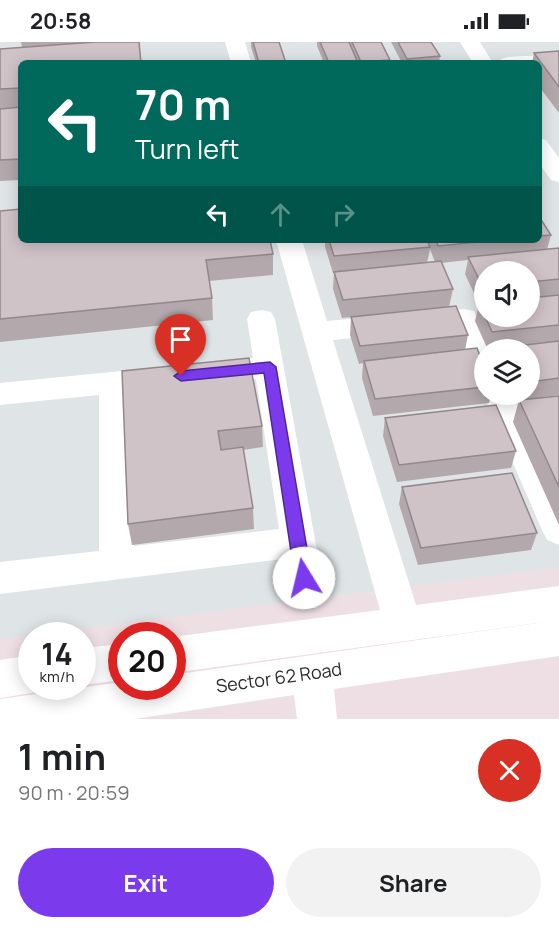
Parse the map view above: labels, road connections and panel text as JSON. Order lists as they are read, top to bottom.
{
  "streets": {
    "street": ["Sector 62 Road"]
  },
  "page": {
    "status": "20:58",
    "turn": ["70 m", "Turn left"],
    "speed": "14 km/h",
    "limit": "20",
    "heading": ["1 min", "90 m · 20:59"],
    "buttons": ["Exit", "Share"]
  }
}
